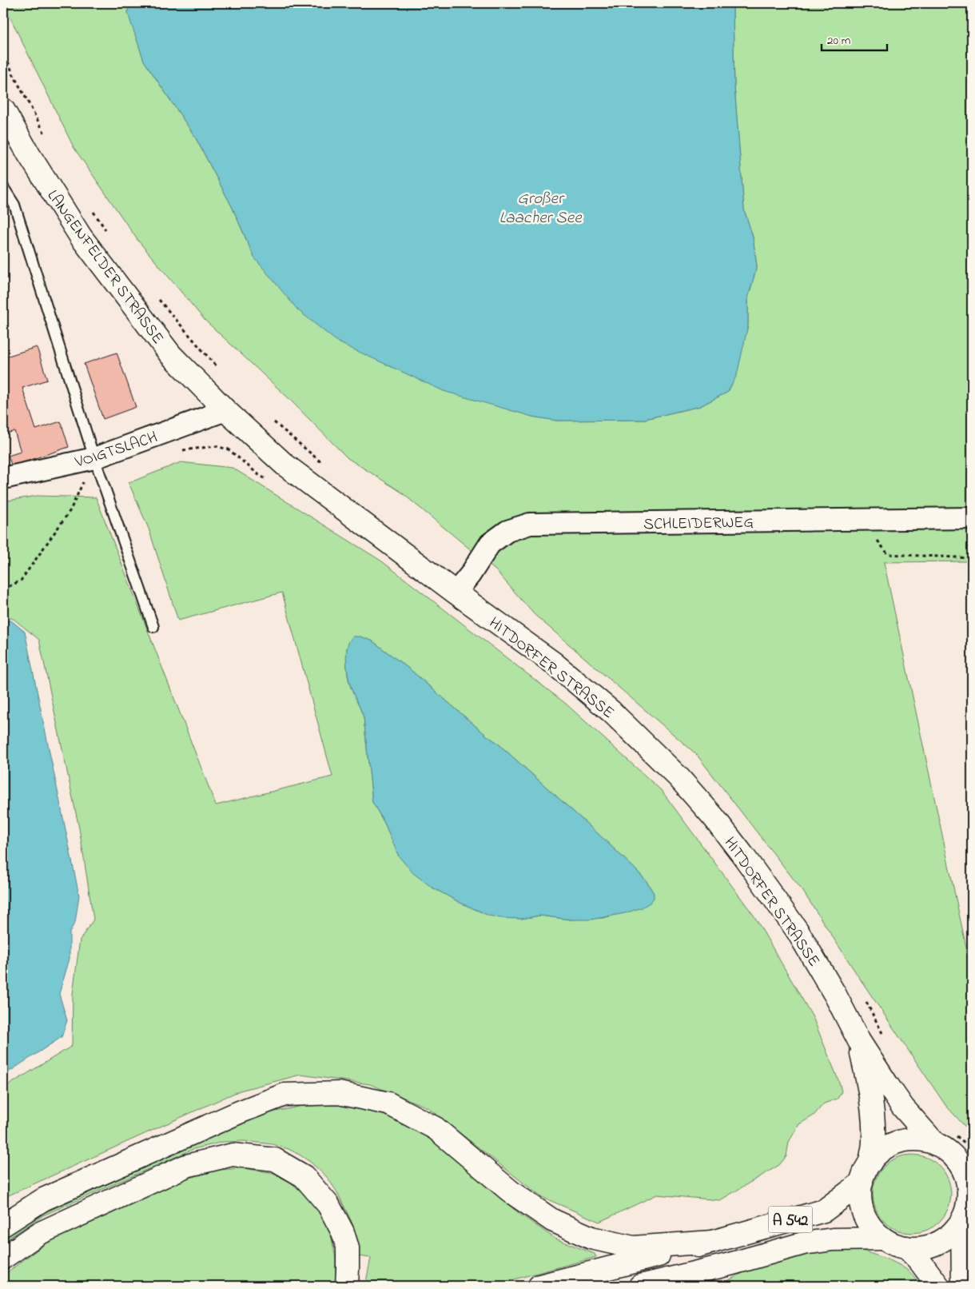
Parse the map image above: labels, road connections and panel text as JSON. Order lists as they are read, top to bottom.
{
  "streets": {
    "main road": ["LANGENFELDER STRASSE", "HITDORFER STRASSE", "A 542"],
    "street": ["VOIGTSLACH", "SCHLEIDERWEG"]
  },
  "crossings": [
    ["LANGENFELDER STRASSE", "VOIGTSLACH"],
    ["LANGENFELDER STRASSE", "HITDORFER STRASSE"],
    ["VOIGTSLACH", "HITDORFER STRASSE"],
    ["SCHLEIDERWEG", "HITDORFER STRASSE"],
    ["HITDORFER STRASSE", "A 542"]
  ],
  "water": ["Großer Laacher See"],
  "scale_bar": "20 m"
}
